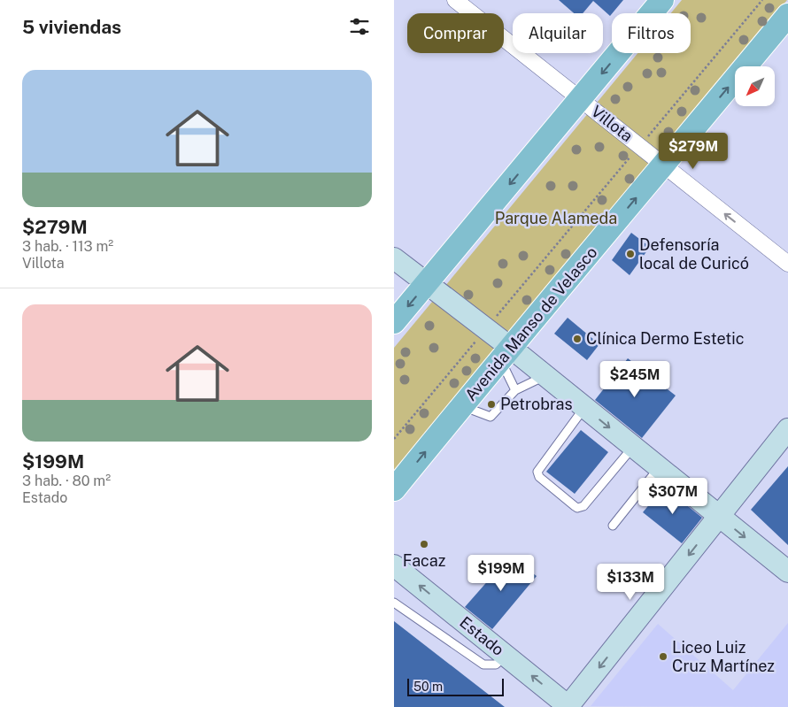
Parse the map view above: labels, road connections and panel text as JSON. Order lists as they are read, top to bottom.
{
  "streets": {
    "main road": ["Avenida Manso de Velasco"],
    "street": ["Villota", "Estado"]
  },
  "crossings": [
    ["Villota", "Avenida Manso de Velasco"]
  ],
  "one_way": ["Villota", "Estado"],
  "parks": ["Parque Alameda"],
  "places": [
    "Defensoría local de Curicó",
    "Clínica Dermo Estetic",
    "Petrobras",
    "Facaz",
    "Liceo Luiz Cruz Martínez"
  ],
  "scale_bar": "50 m",
  "north": "bottom left",
  "page": {
    "heading": "5 viviendas",
    "chip": ["Comprar", "Alquilar", "Filtros"],
    "list": [
      {
        "name": "$279M",
        "note": "3 hab. · 113 m² · Villota"
      },
      {
        "name": "$199M",
        "note": "3 hab. · 80 m² · Estado"
      }
    ],
    "price": [
      "$279M",
      "$245M",
      "$307M",
      "$199M",
      "$133M"
    ],
    "scale": "50 m"
  }
}
